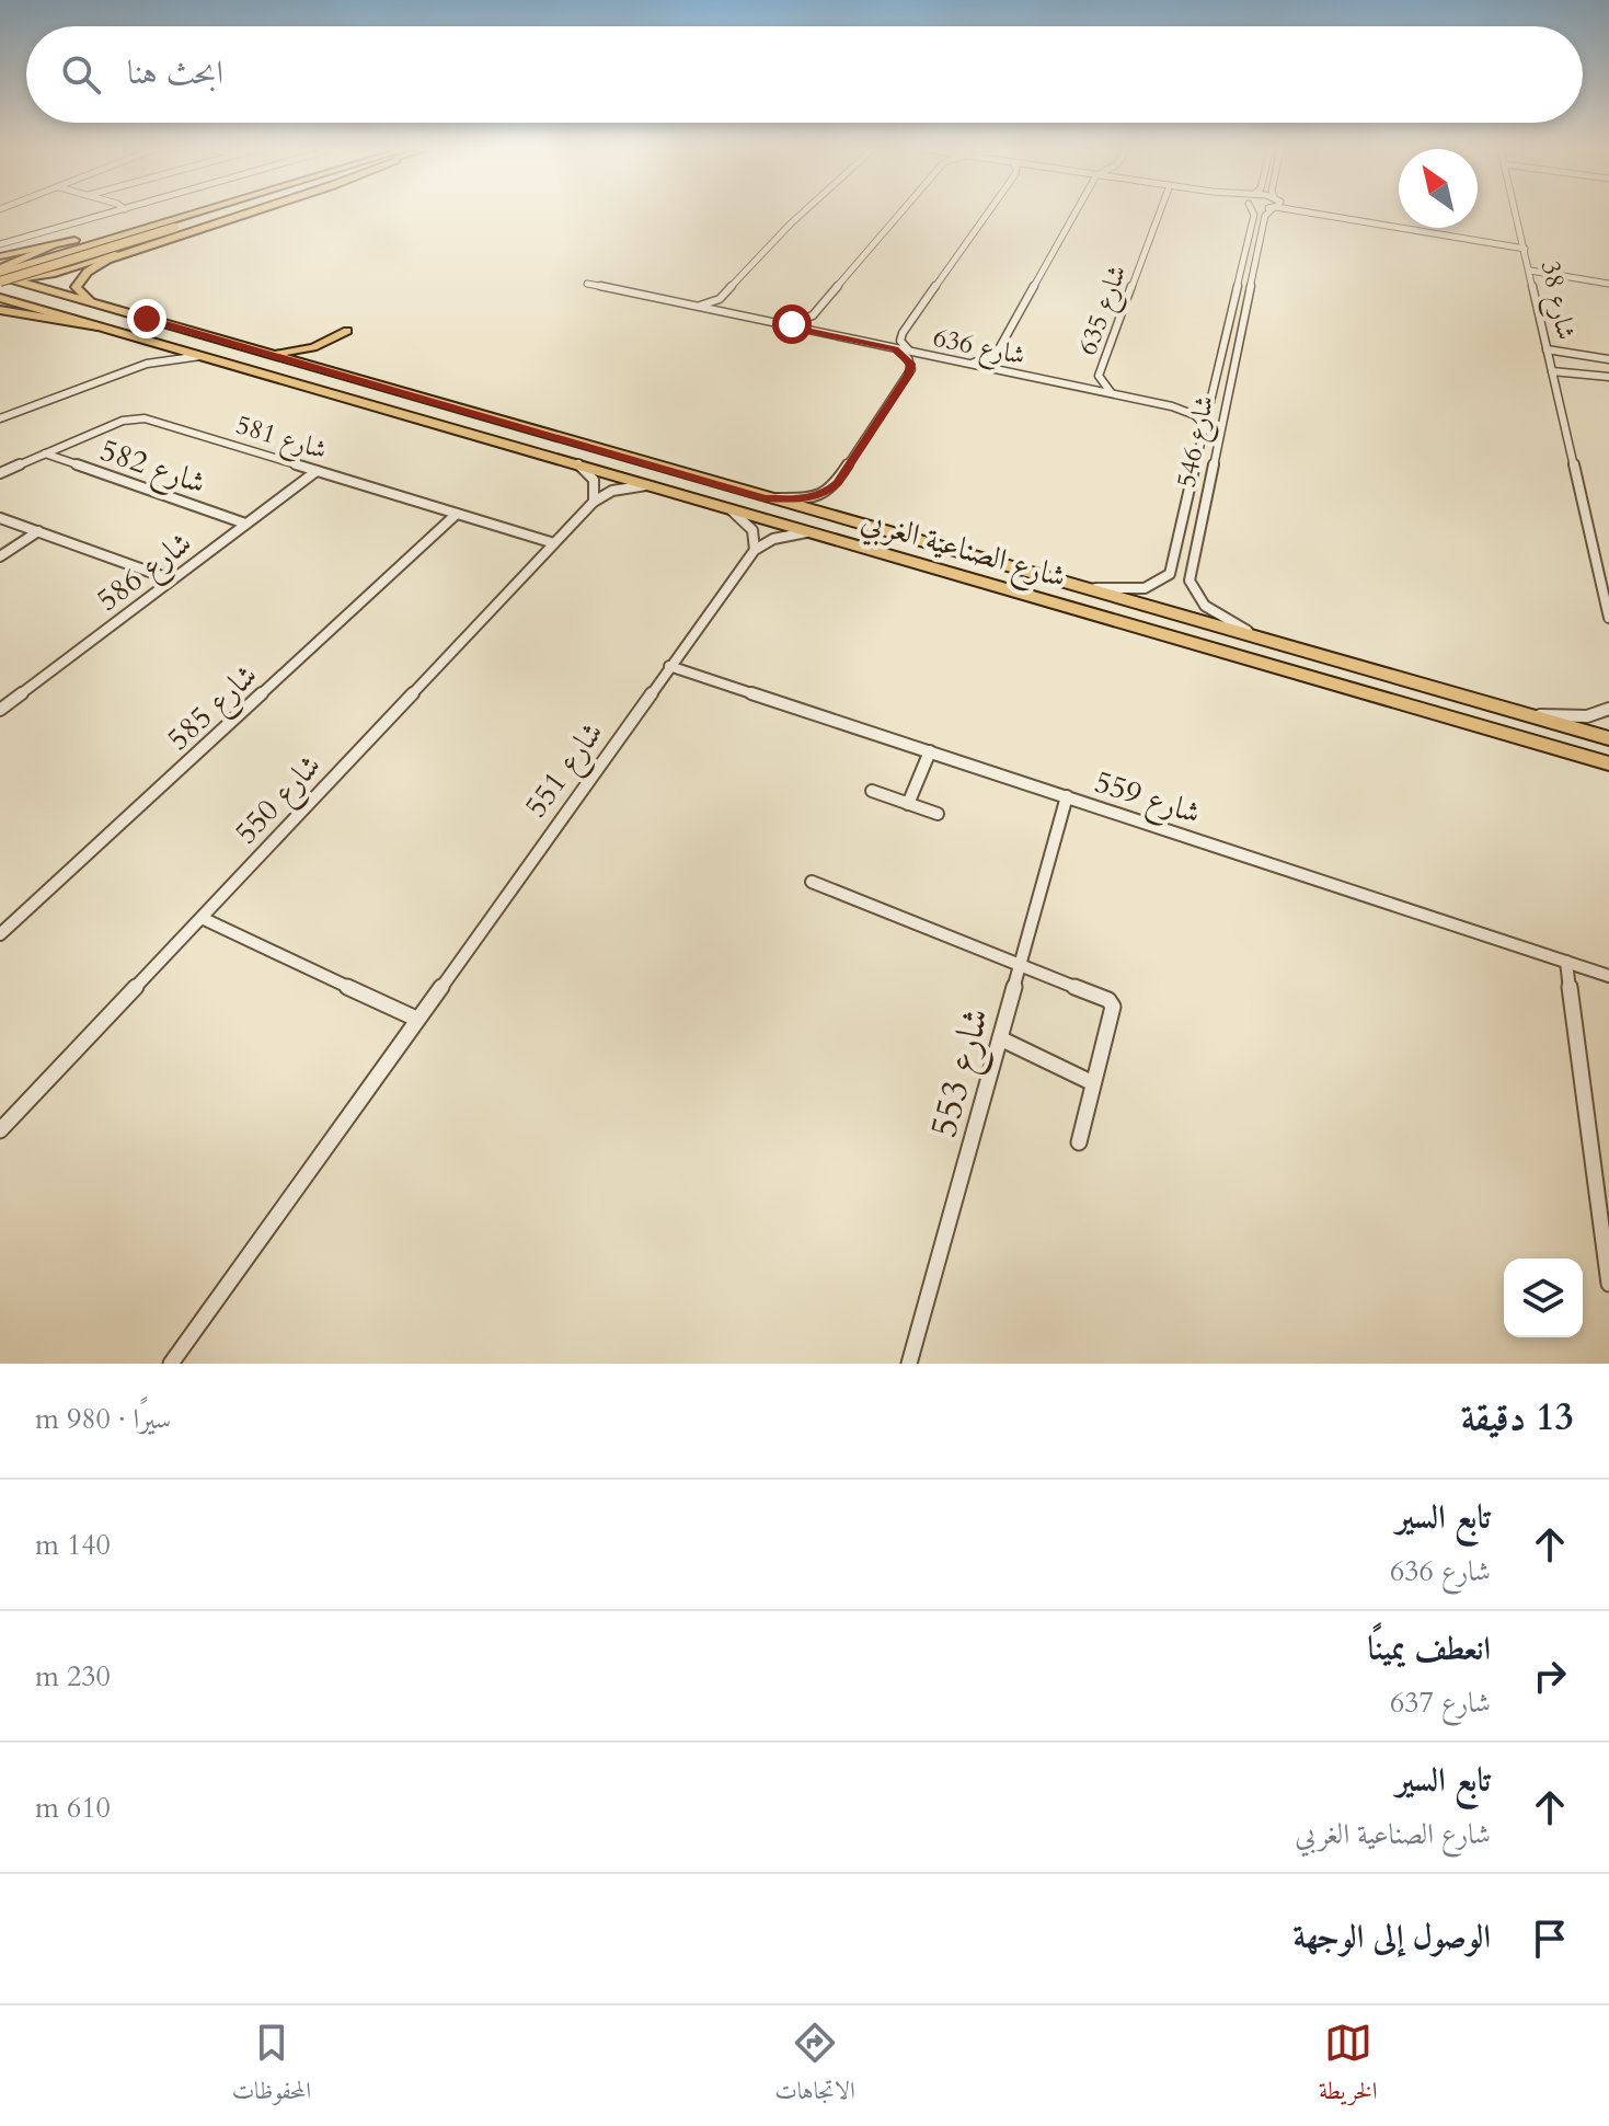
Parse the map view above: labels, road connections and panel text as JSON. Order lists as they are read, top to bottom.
{
  "streets": {
    "main road": ["شارع الصناعية الغربي"],
    "street": [
      "شارع 38",
      "شارع 635",
      "شارع 636",
      "شارع 581",
      "شارع 546",
      "شارع 582",
      "شارع 586",
      "شارع 585",
      "شارع 551",
      "شارع 559",
      "شارع 550",
      "شارع 553"
    ]
  },
  "crossings": [
    ["شارع 635", "شارع 636"],
    ["شارع 636", "شارع 546"],
    ["شارع 581", "شارع 582"],
    ["شارع 581", "شارع 586"],
    ["شارع 581", "شارع 585"],
    ["شارع 581", "شارع 550"],
    ["شارع 546", "شارع الصناعية الغربي"],
    ["شارع 582", "شارع 586"],
    ["شارع الصناعية الغربي", "شارع 550"],
    ["شارع 551", "شارع 559"],
    ["شارع 559", "شارع 553"]
  ],
  "north": "top left",
  "page": {
    "search": "ابحث هنا",
    "heading": ["13 دقيقة", "سيرًا · 980 m"],
    "list": [
      ["تابع السير", "شارع 636", "140 m"],
      ["انعطف يمينًا", "شارع 637", "230 m"],
      ["تابع السير", "شارع الصناعية الغربي", "610 m"],
      "الوصول إلى الوجهة"
    ],
    "nav": ["الخريطة", "الاتجاهات", "المحفوظات"]
  }
}
